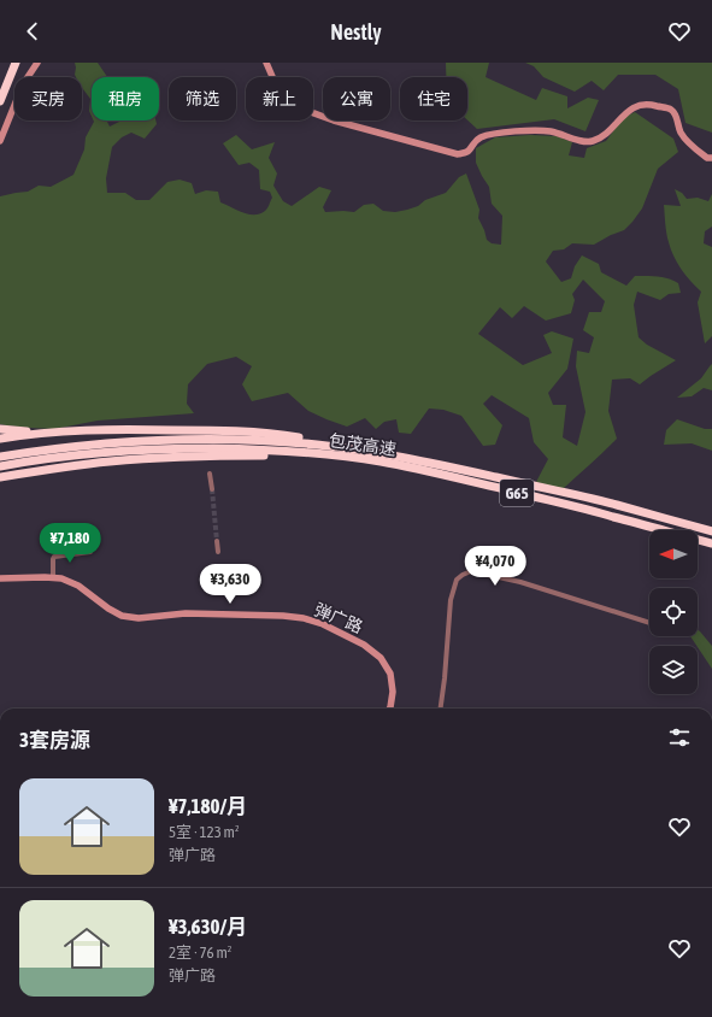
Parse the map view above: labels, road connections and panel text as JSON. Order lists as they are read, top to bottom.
{
  "streets": {
    "highway": ["包茂高速", "G65"],
    "street": ["弹广路"]
  },
  "north": "left",
  "page": {
    "header": "Nestly",
    "chip": [
      "买房",
      "租房",
      "筛选",
      "新上",
      "公寓",
      "住宅"
    ],
    "price": ["¥7,180", "¥4,070", "¥3,630"],
    "heading": "3套房源",
    "list": [
      {
        "name": "¥7,180/月",
        "note": "5室 · 123 m² · 弹广路"
      },
      {
        "name": "¥3,630/月",
        "note": "2室 · 76 m² · 弹广路"
      }
    ]
  }
}
